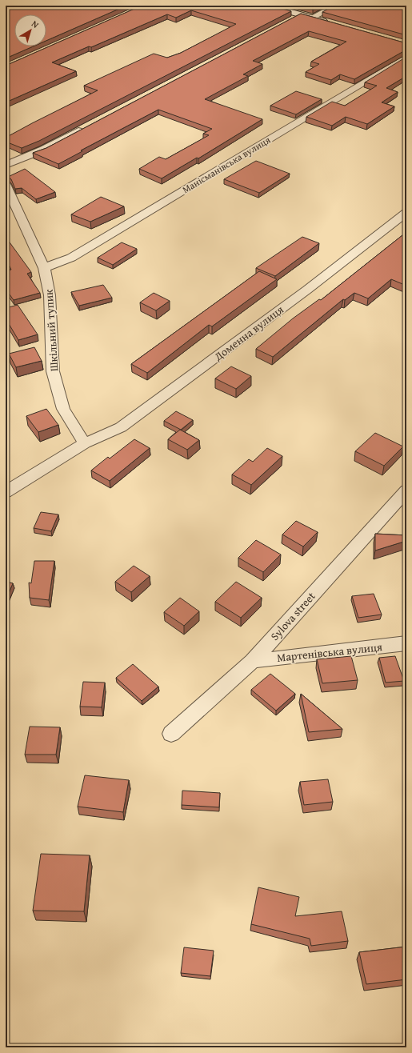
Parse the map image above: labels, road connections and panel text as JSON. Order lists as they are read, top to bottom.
{
  "streets": {
    "street": [
      "Манісманівська вулиця",
      "Шкільний тупик",
      "Доменна вулиця",
      "Sylova street",
      "Мартенівська вулиця"
    ]
  },
  "crossings": [
    ["Манісманівська вулиця", "Шкільний тупик"],
    ["Шкільний тупик", "Доменна вулиця"],
    ["Sylova street", "Мартенівська вулиця"]
  ],
  "north": "top right"
}
